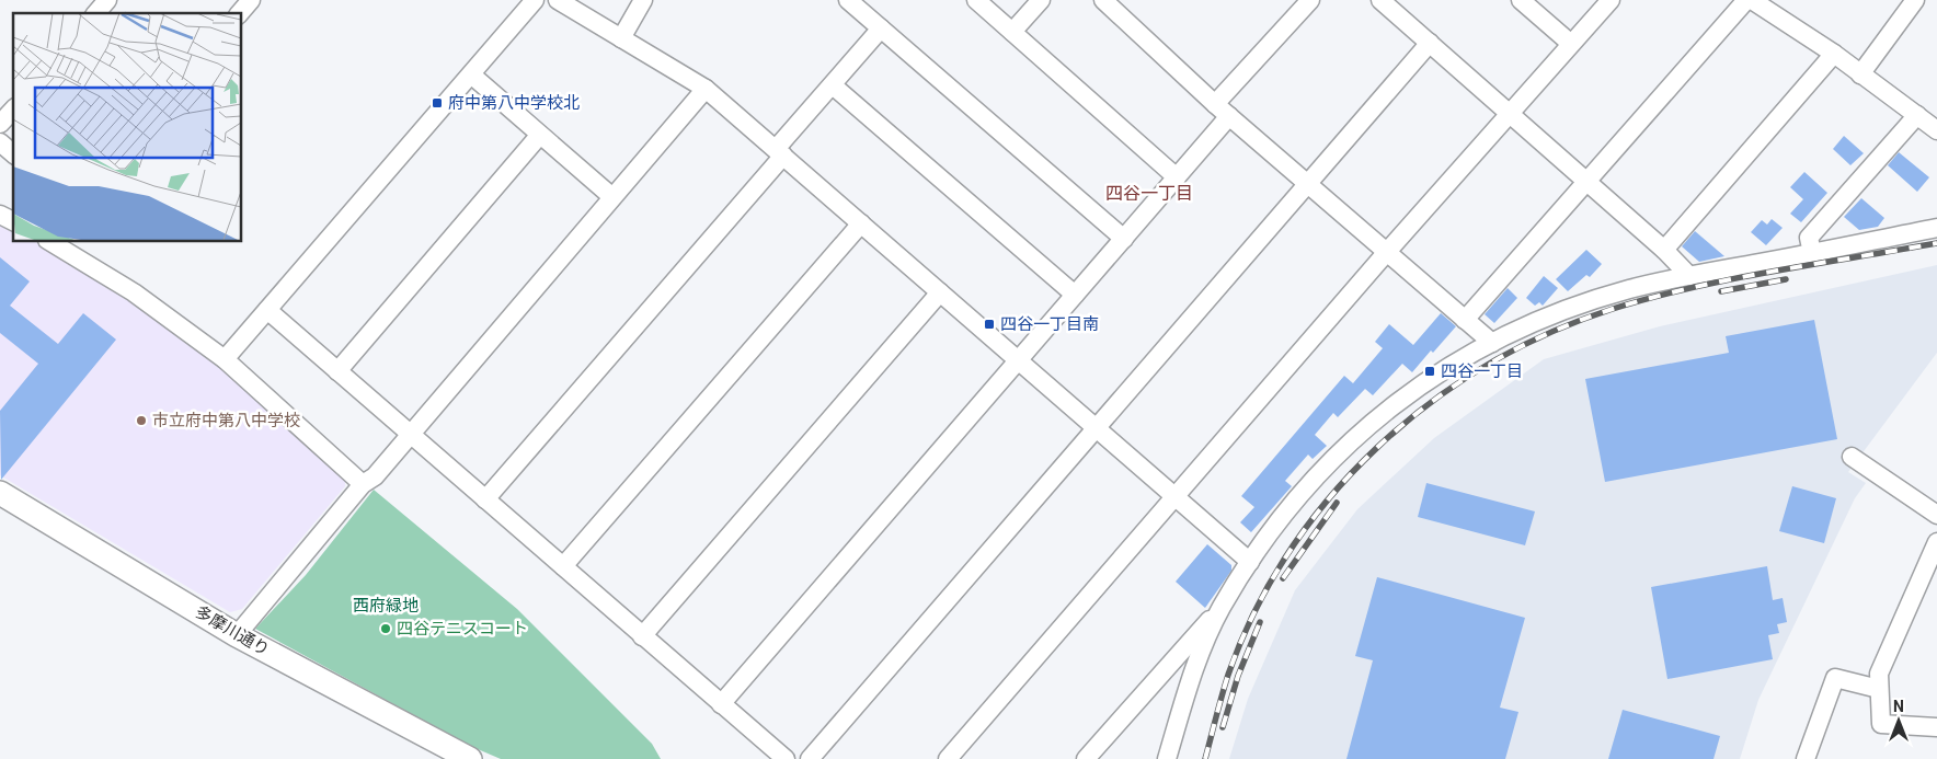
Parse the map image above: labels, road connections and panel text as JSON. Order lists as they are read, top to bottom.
{
  "streets": {
    "street": ["多摩川通り"]
  },
  "districts": ["四谷一丁目"],
  "parks": ["西府緑地"],
  "places": {
    "transit": ["府中第八中学校北", "四谷一丁目南", "四谷一丁目"],
    "other": ["市立府中第八中学校", "四谷テニスコート"]
  },
  "north": "top"
}
